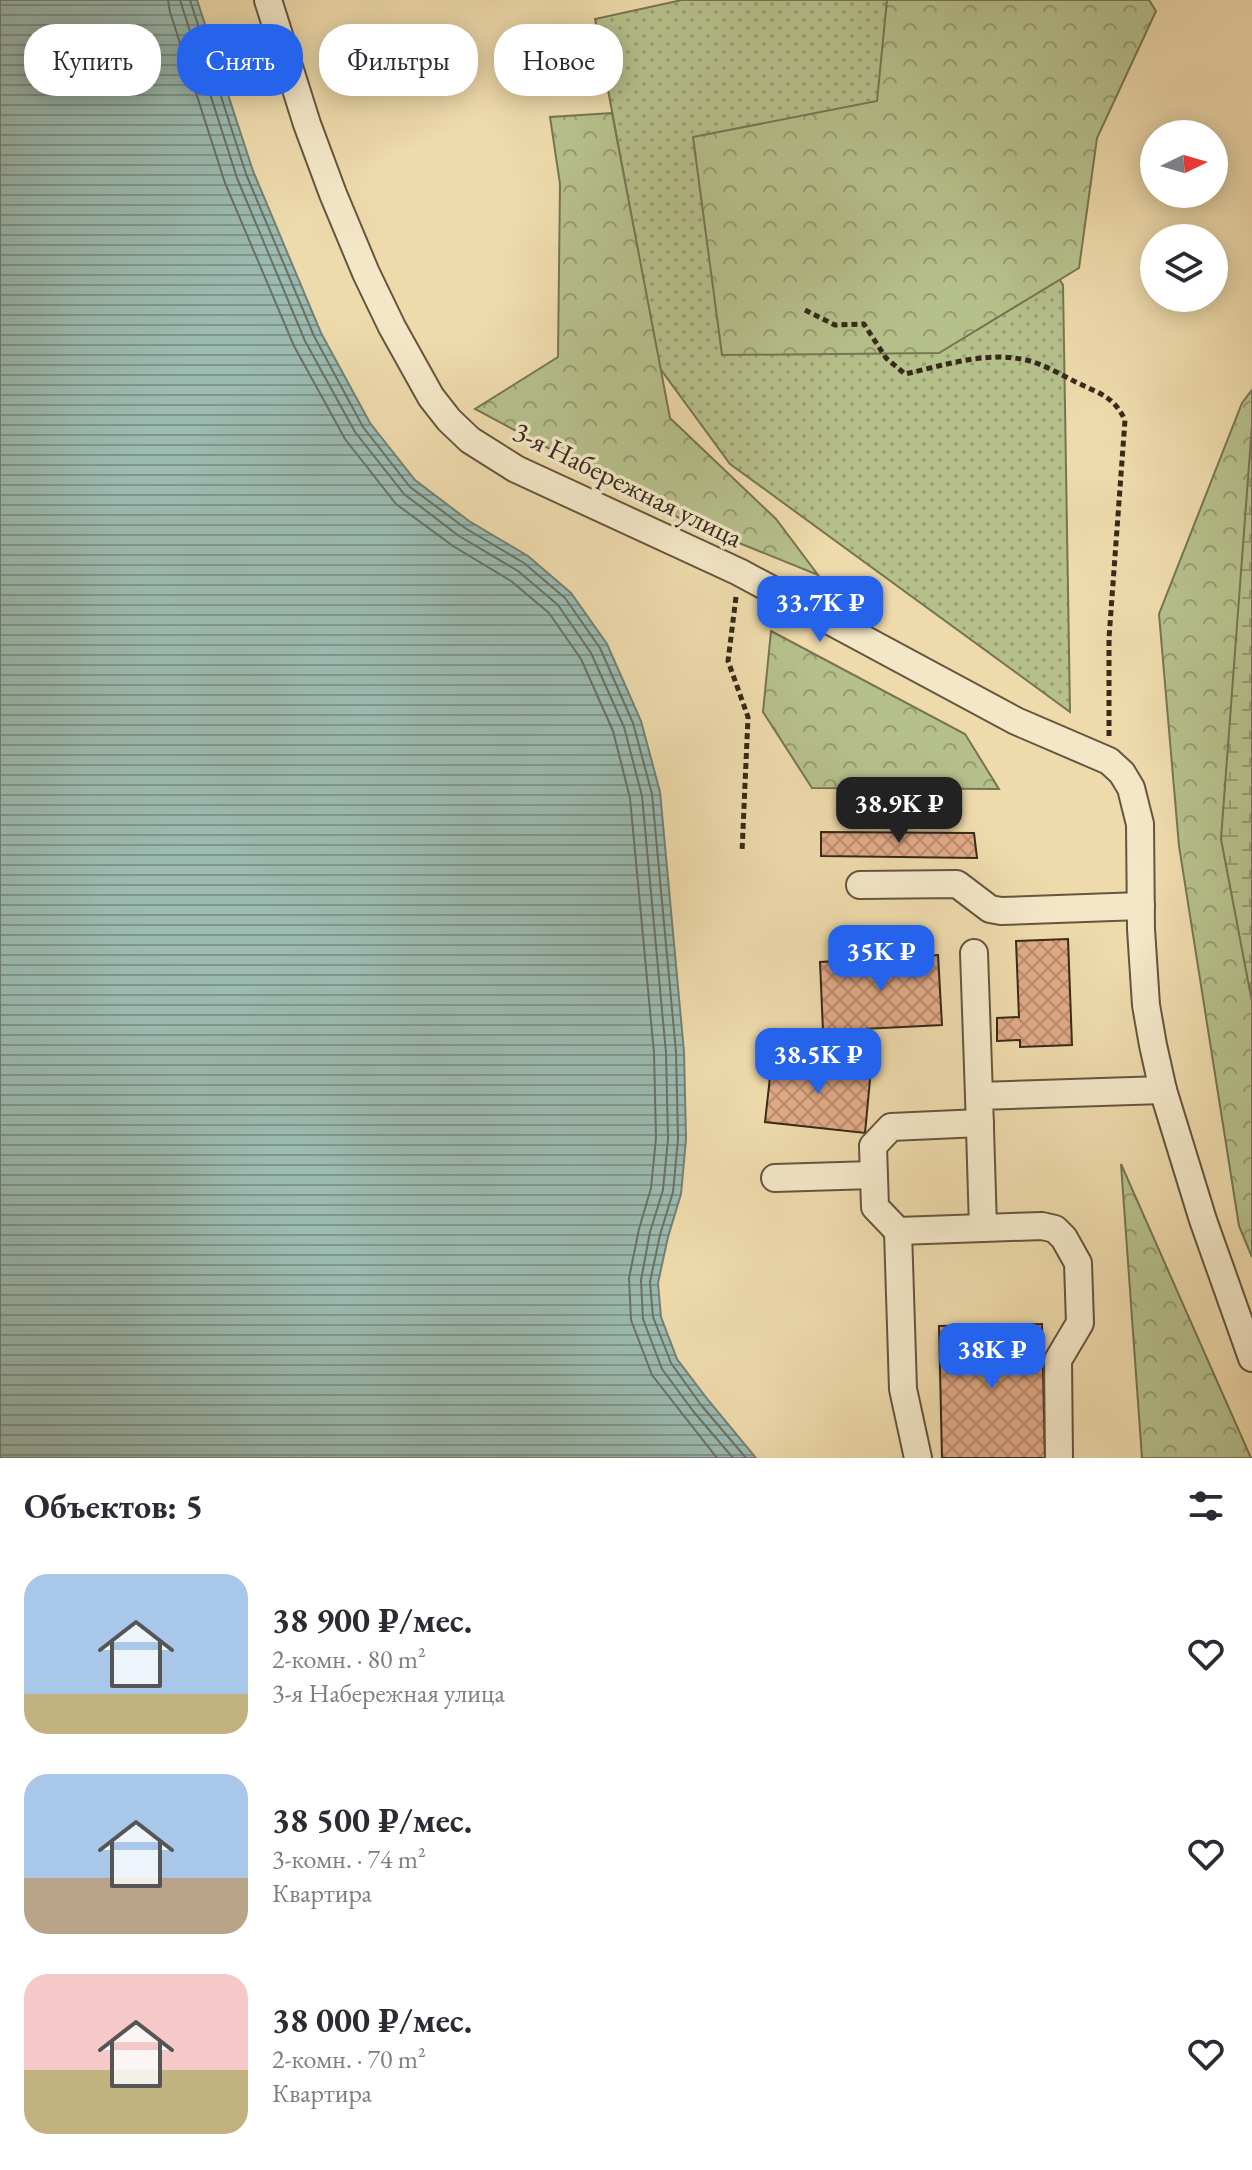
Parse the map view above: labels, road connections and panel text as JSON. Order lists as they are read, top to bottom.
{
  "streets": {
    "street": ["3-я Набережная улица"]
  },
  "north": "right",
  "page": {
    "chip": [
      "Купить",
      "Снять",
      "Фильтры",
      "Новое"
    ],
    "price": [
      "33.7K ₽",
      "38.9K ₽",
      "35K ₽",
      "38.5K ₽",
      "38K ₽"
    ],
    "heading": "Объектов: 5",
    "list": [
      {
        "name": "38 900 ₽/мес.",
        "note": "2-комн. · 80 m² · 3-я Набережная улица"
      },
      {
        "name": "38 500 ₽/мес.",
        "note": "3-комн. · 74 m² · Квартира"
      },
      {
        "name": "38 000 ₽/мес.",
        "note": "2-комн. · 70 m² · Квартира"
      }
    ]
  }
}
